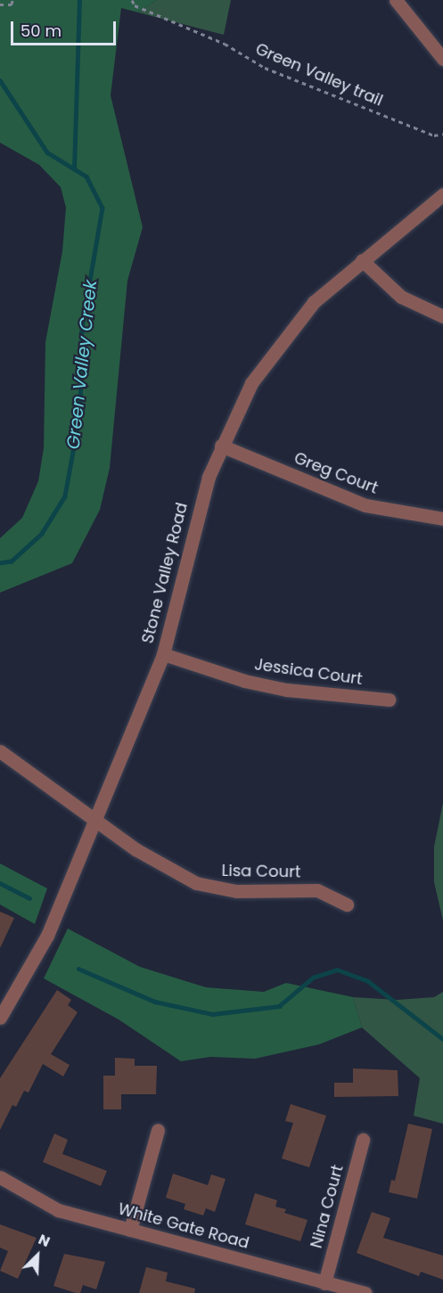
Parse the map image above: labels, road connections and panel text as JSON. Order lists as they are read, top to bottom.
{
  "streets": {
    "street": [
      "Greg Court",
      "Stone Valley Road",
      "Jessica Court",
      "Lisa Court",
      "Nina Court",
      "White Gate Road"
    ],
    "path": ["Green Valley trail"]
  },
  "crossings": [
    ["Greg Court", "Stone Valley Road"],
    ["Stone Valley Road", "Jessica Court"],
    ["Stone Valley Road", "Lisa Court"],
    ["Nina Court", "White Gate Road"]
  ],
  "water": ["Green Valley Creek"],
  "scale_bar": "50 m",
  "north": "top right"
}
